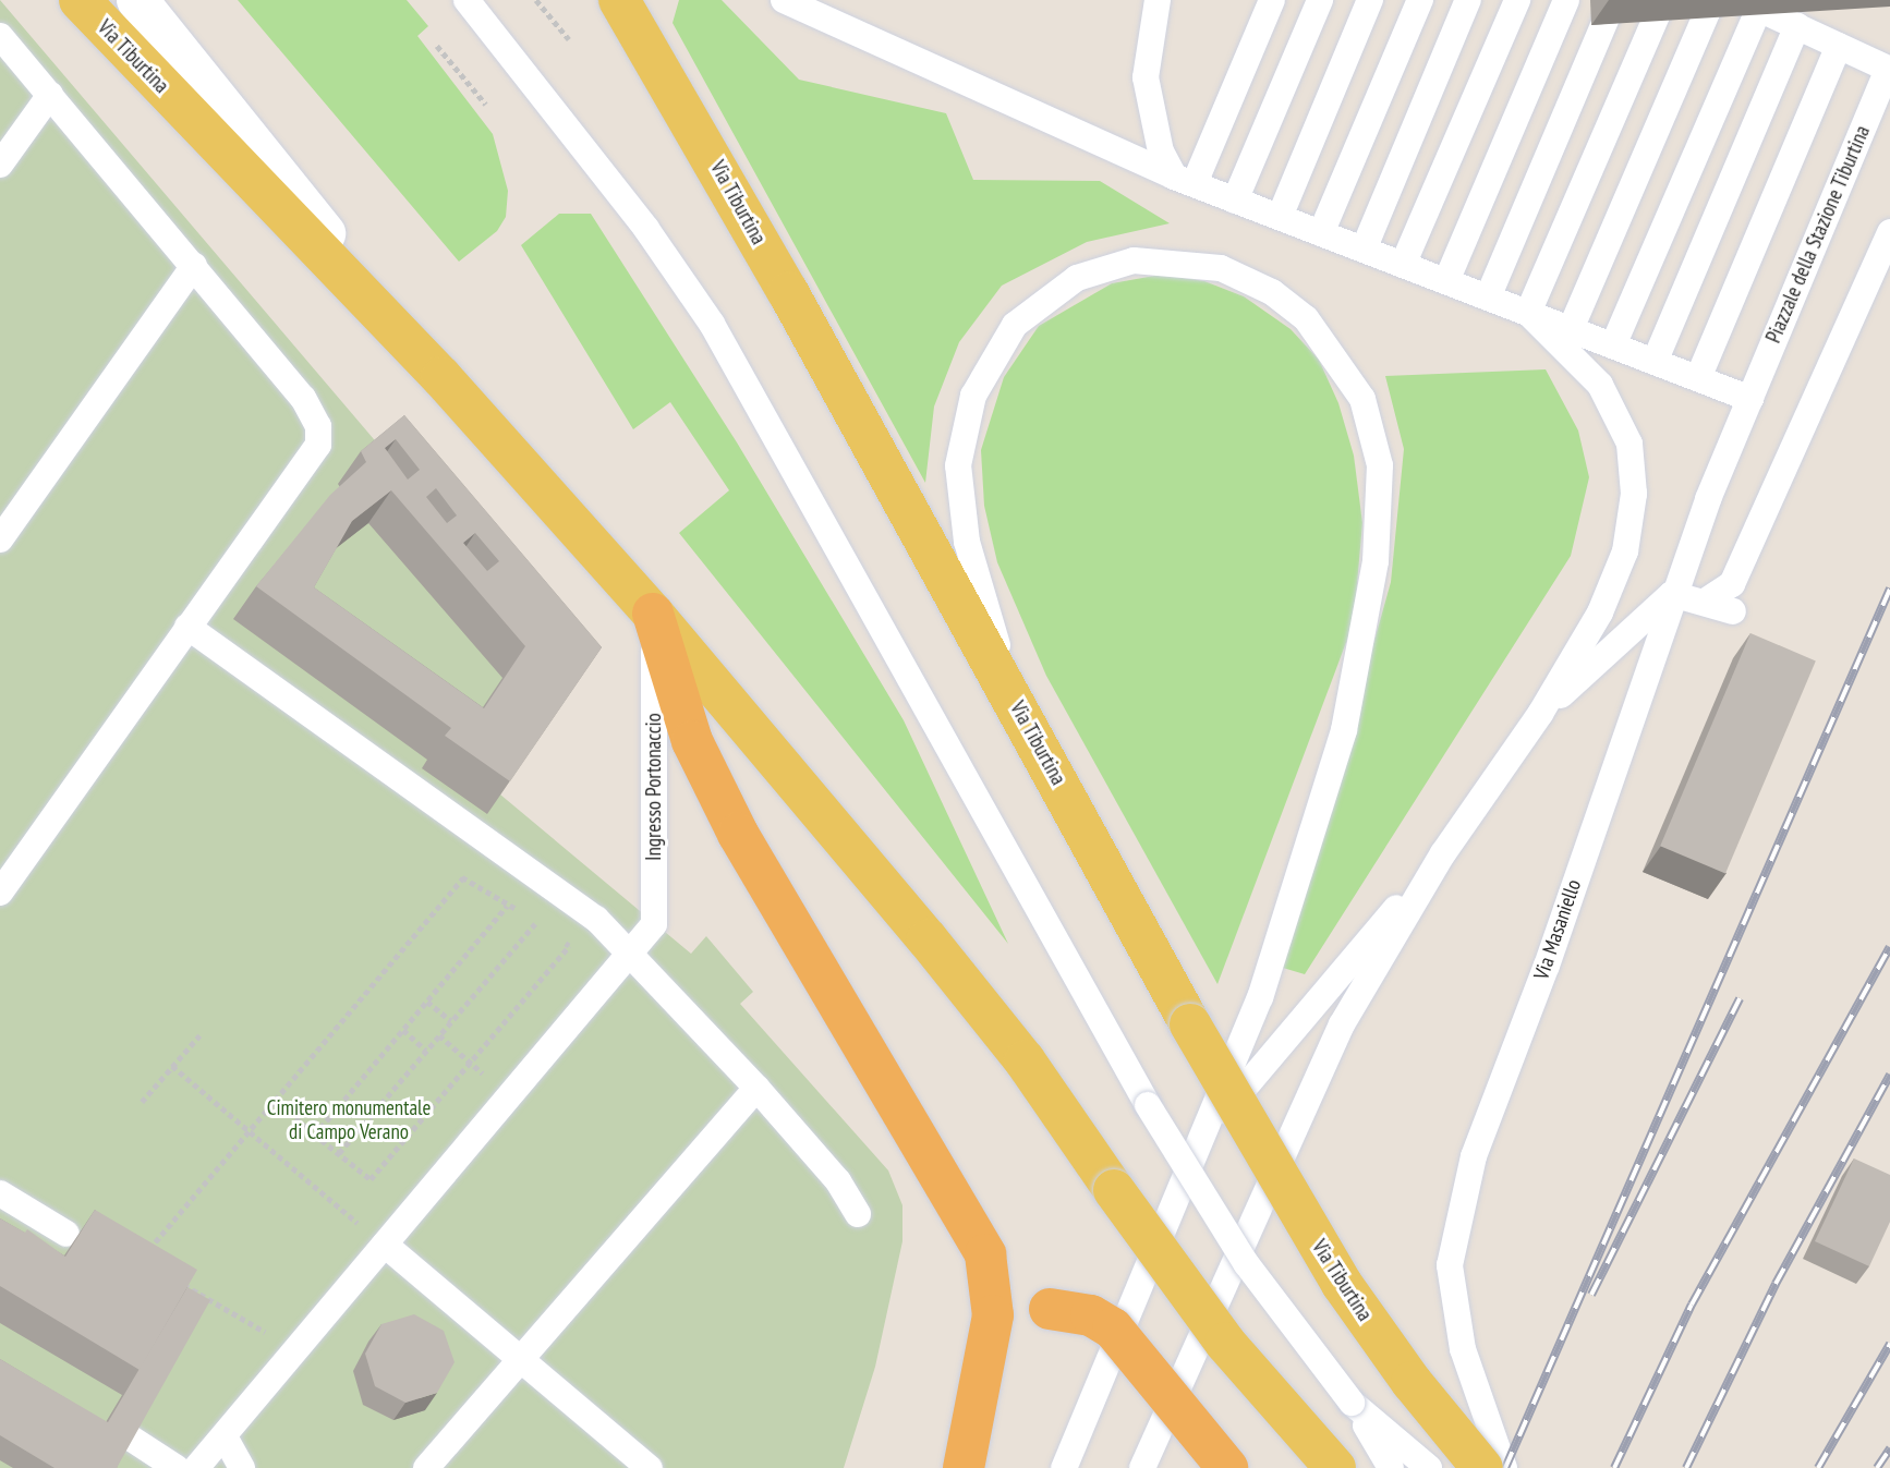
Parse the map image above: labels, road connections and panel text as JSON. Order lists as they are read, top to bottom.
{
  "streets": {
    "main road": ["Via Tiburtina"],
    "lane": ["Piazzale della Stazione Tiburtina", "Ingresso Portonaccio", "Via Masaniello"]
  },
  "crossings": [
    ["Via Tiburtina", "Ingresso Portonaccio"],
    ["Piazzale della Stazione Tiburtina", "Via Masaniello"]
  ],
  "parks": ["Cimitero monumentale di Campo Verano"]
}
